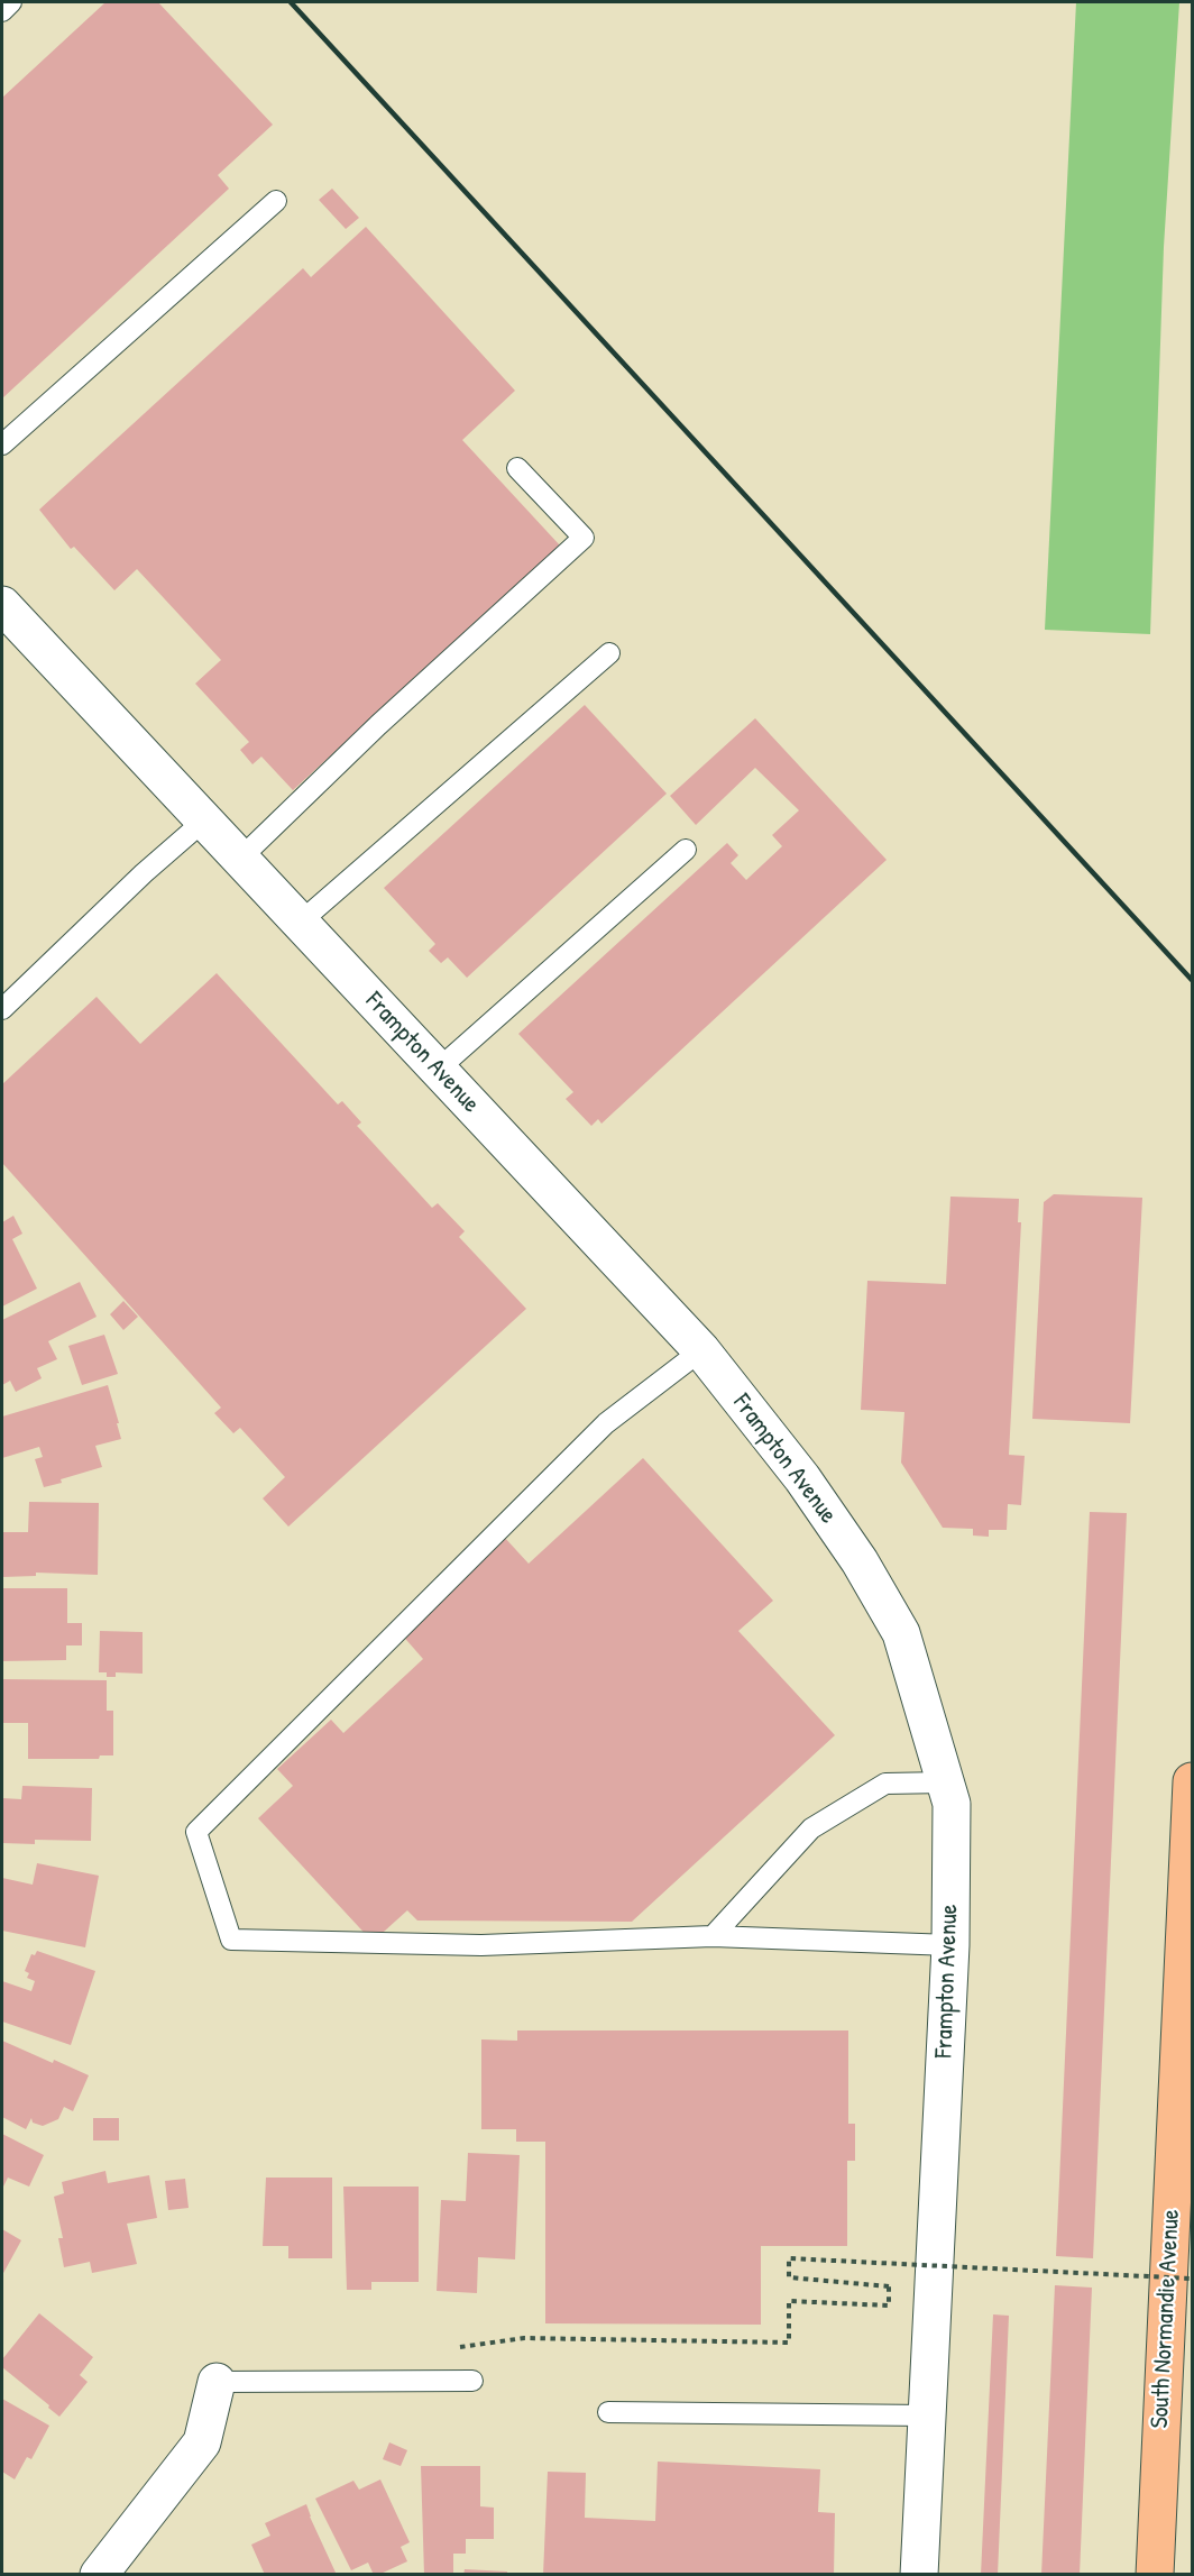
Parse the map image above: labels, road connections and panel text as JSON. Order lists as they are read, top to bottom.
{
  "streets": {
    "main road": ["South Normandie Avenue"],
    "street": ["Frampton Avenue"]
  }
}
